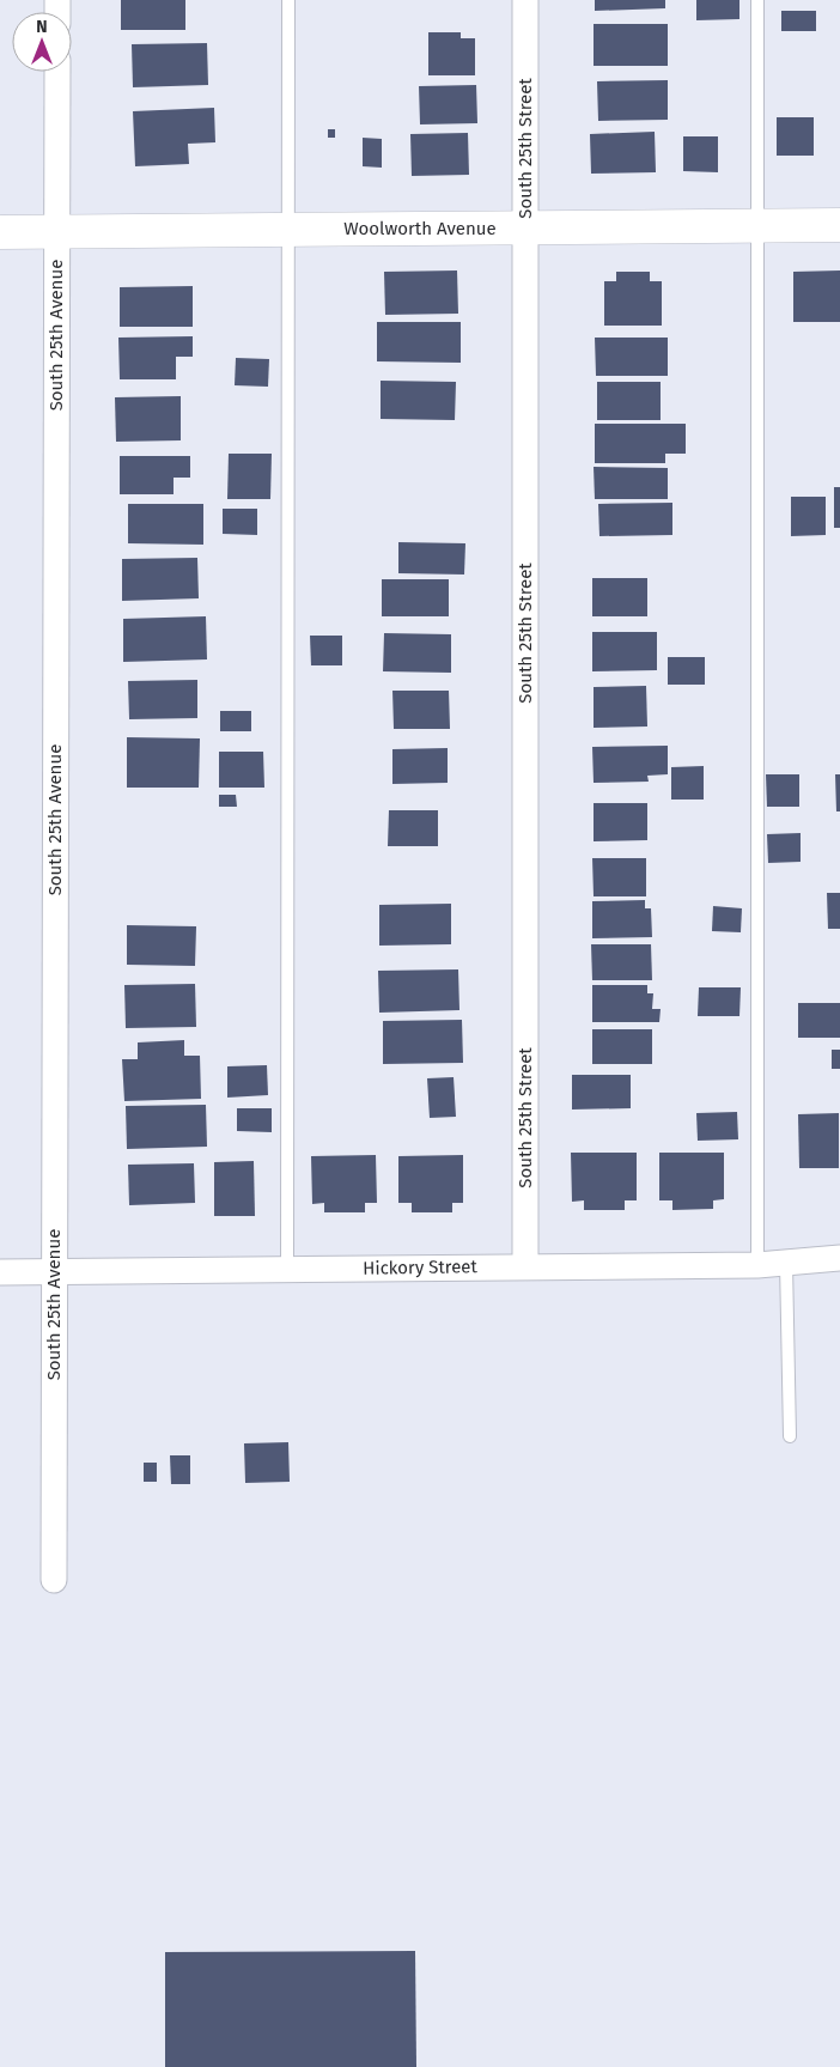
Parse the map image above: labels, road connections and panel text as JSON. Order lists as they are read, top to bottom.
{
  "streets": {
    "street": [
      "South 25th Street",
      "Woolworth Avenue",
      "South 25th Avenue",
      "Hickory Street"
    ]
  },
  "crossings": [
    ["South 25th Street", "Woolworth Avenue"],
    ["South 25th Street", "Hickory Street"],
    ["Woolworth Avenue", "South 25th Avenue"],
    ["South 25th Avenue", "Hickory Street"]
  ],
  "north": "top"
}
